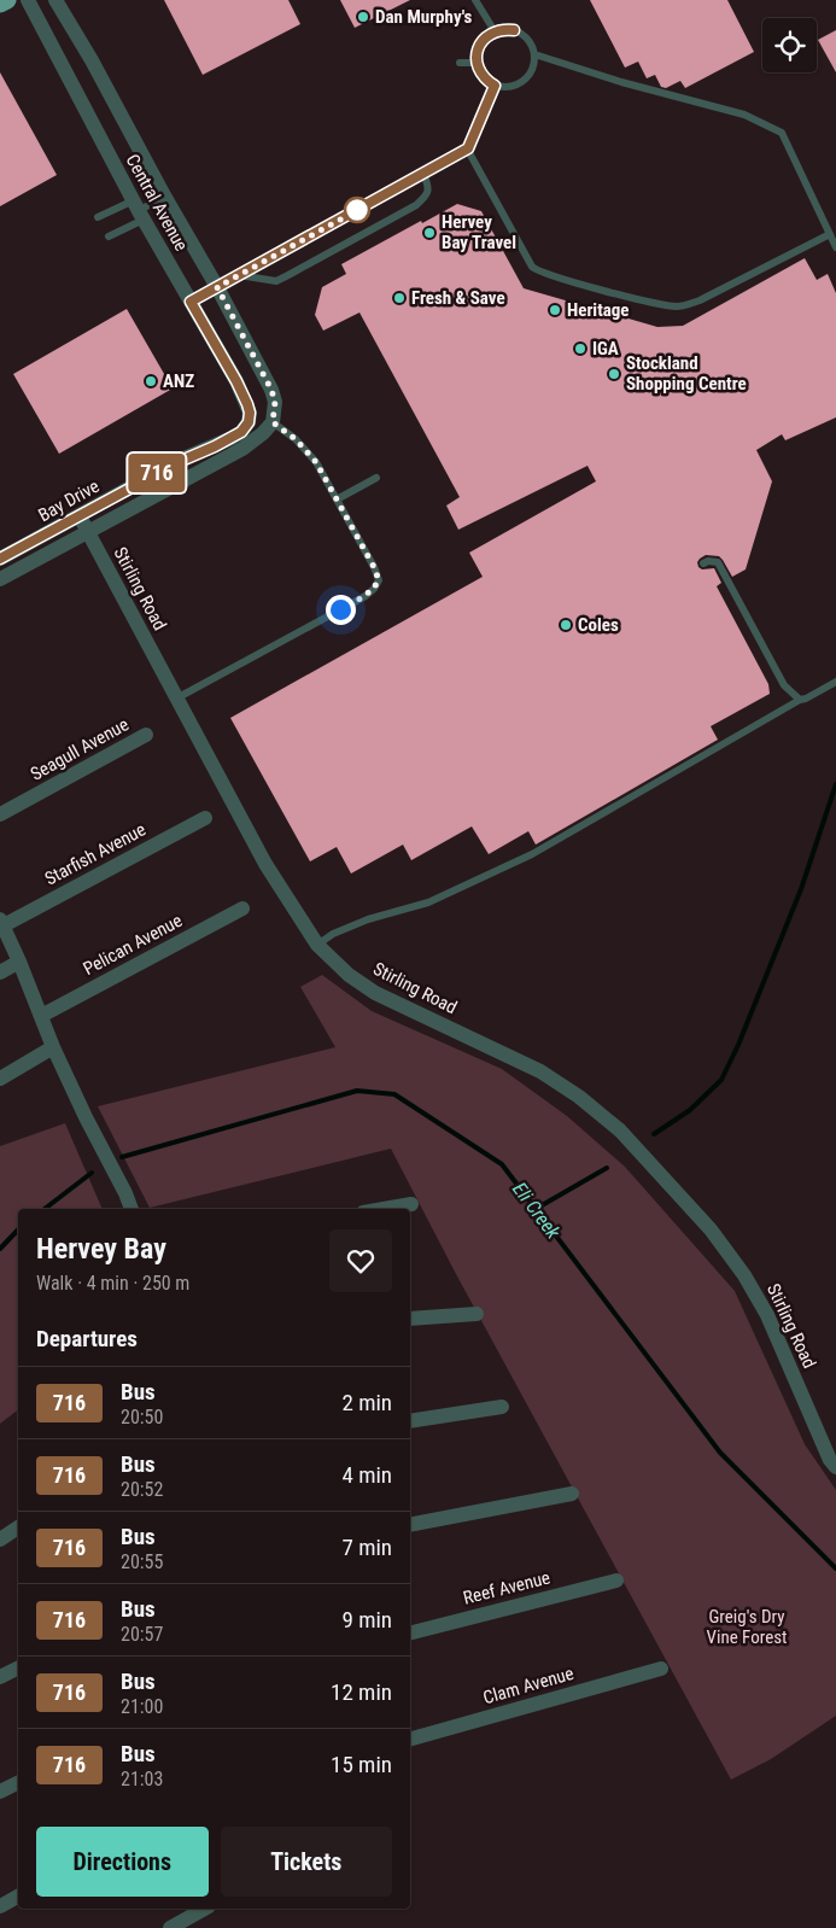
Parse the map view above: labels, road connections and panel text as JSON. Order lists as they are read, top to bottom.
{
  "streets": {
    "street": [
      "Central Avenue",
      "Bay Drive",
      "Stirling Road",
      "Seagull Avenue",
      "Starfish Avenue",
      "Pelican Avenue",
      "Reef Avenue",
      "Clam Avenue"
    ]
  },
  "crossings": [
    ["Central Avenue", "Bay Drive"],
    ["Bay Drive", "Stirling Road"]
  ],
  "water": ["Eli Creek"],
  "parks": ["Greig's Dry Vine Forest"],
  "places": [
    "Dan Murphy's",
    "Hervey Bay Travel",
    "Fresh & Save",
    "Heritage",
    "IGA",
    "Stockland Shopping Centre",
    "ANZ",
    "Coles"
  ],
  "lines": ["bus line 716"],
  "page": {
    "on_map": "716",
    "heading": [
      ["Hervey Bay", "Walk · 4 min · 250 m"],
      "Departures"
    ],
    "list": [
      {
        "mark": "716",
        "name": "Bus",
        "note": "20:50",
        "value": "2 min"
      },
      {
        "mark": "716",
        "name": "Bus",
        "note": "20:52",
        "value": "4 min"
      },
      {
        "mark": "716",
        "name": "Bus",
        "note": "20:55",
        "value": "7 min"
      },
      {
        "mark": "716",
        "name": "Bus",
        "note": "20:57",
        "value": "9 min"
      },
      {
        "mark": "716",
        "name": "Bus",
        "note": "21:00",
        "value": "12 min"
      },
      {
        "mark": "716",
        "name": "Bus",
        "note": "21:03",
        "value": "15 min"
      }
    ],
    "buttons": ["Directions", "Tickets"]
  }
}
